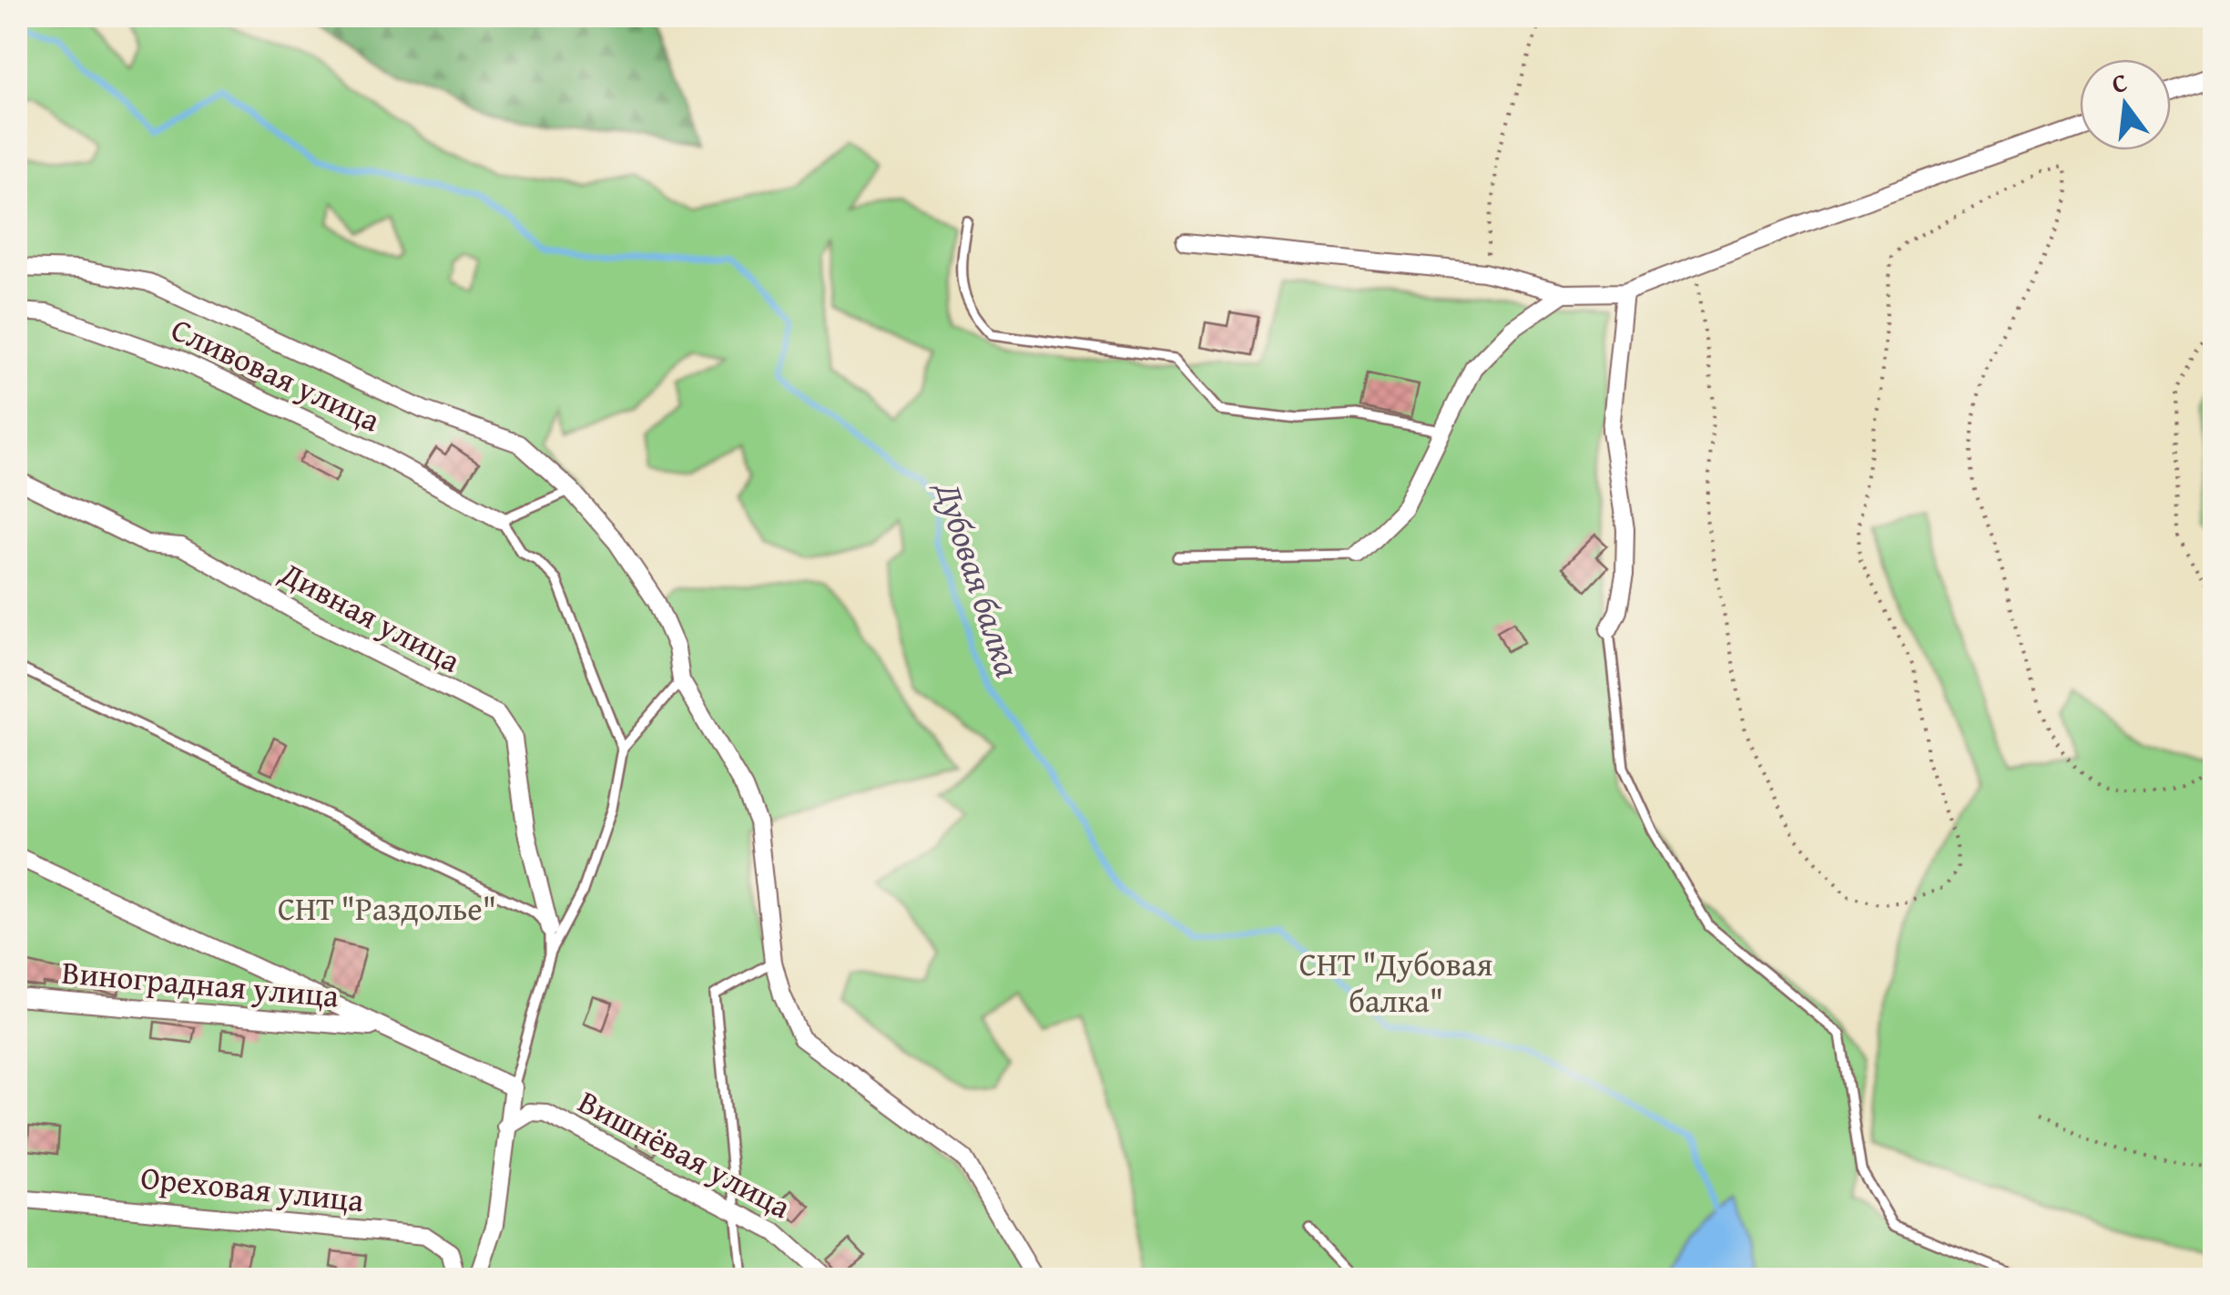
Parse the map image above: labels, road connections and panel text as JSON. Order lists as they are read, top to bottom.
{
  "streets": {
    "street": [
      "Сливовая улица",
      "Дивная улица",
      "Виноградная улица",
      "Вишнёвая улица",
      "Ореховая улица"
    ]
  },
  "water": ["Дубовая балка"],
  "parks": ["СНТ \"Раздолье\"", "СНТ \"Дубовая балка\""],
  "north": "top"
}
